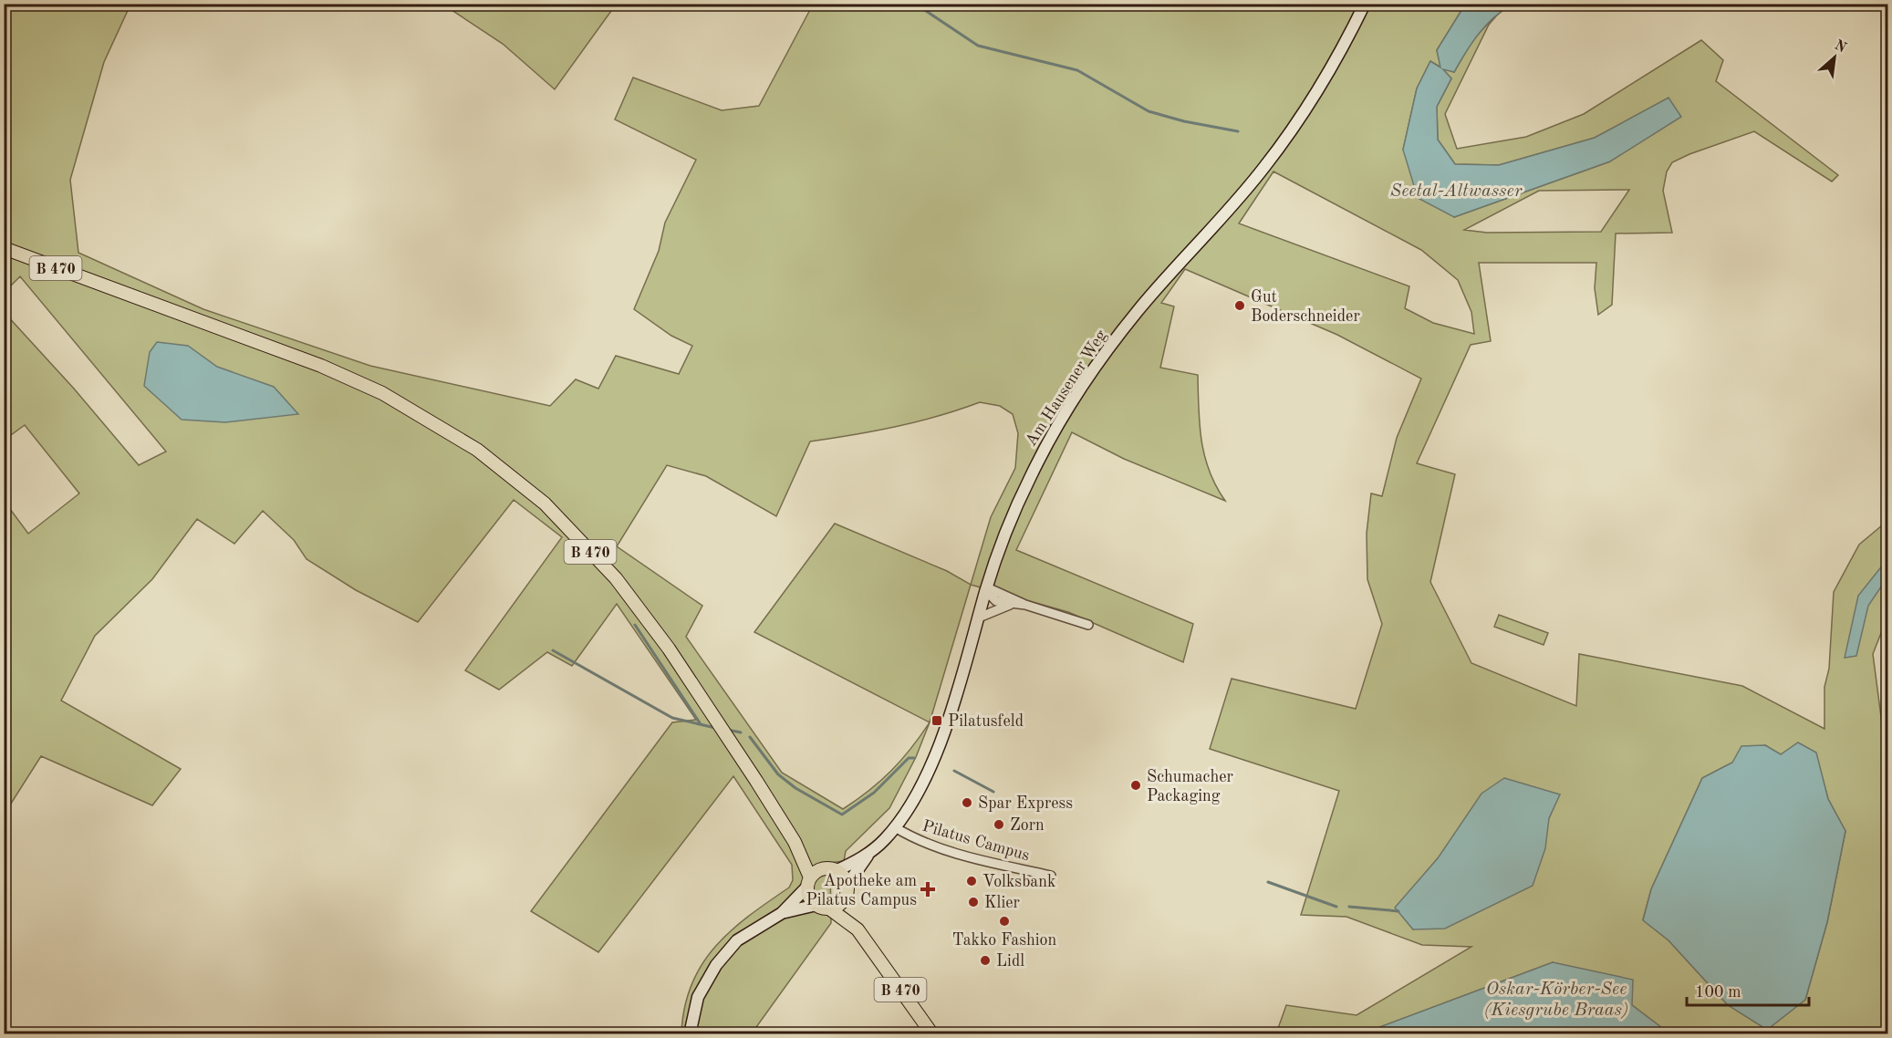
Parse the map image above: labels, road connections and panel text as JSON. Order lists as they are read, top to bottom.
{
  "streets": {
    "main road": ["B 470", "Am Hausener Weg"],
    "street": ["Pilatus Campus"]
  },
  "crossings": [
    ["Am Hausener Weg", "Pilatus Campus"]
  ],
  "water": ["Seetal-Altwasser", "Oskar-Körber-See (Kiesgrube Braas)"],
  "places": {
    "other": [
      "Gut Boderschneider",
      "Schumacher Packaging",
      "Spar Express",
      "Zorn",
      "Volksbank",
      "Klier",
      "Takko Fashion",
      "Lidl"
    ],
    "transit": ["Pilatusfeld"],
    "health": ["Apotheke am Pilatus Campus"]
  },
  "scale_bar": "100 m",
  "north": "top right"
}
